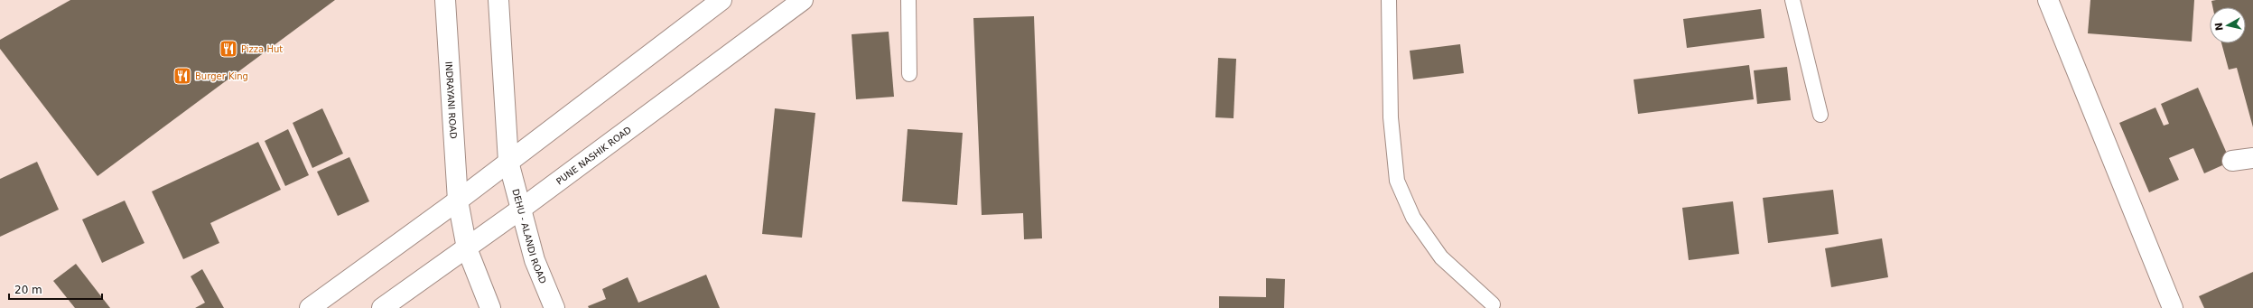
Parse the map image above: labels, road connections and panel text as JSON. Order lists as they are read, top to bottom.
{
  "streets": {
    "main road": ["INDRAYANI ROAD", "PUNE NASHIK ROAD", "DEHU - ALANDI ROAD"]
  },
  "crossings": [
    ["PUNE NASHIK ROAD", "DEHU - ALANDI ROAD"]
  ],
  "places": {
    "restaurant": ["Pizza Hut", "Burger King"]
  },
  "scale_bar": "20 m",
  "north": "left"
}
